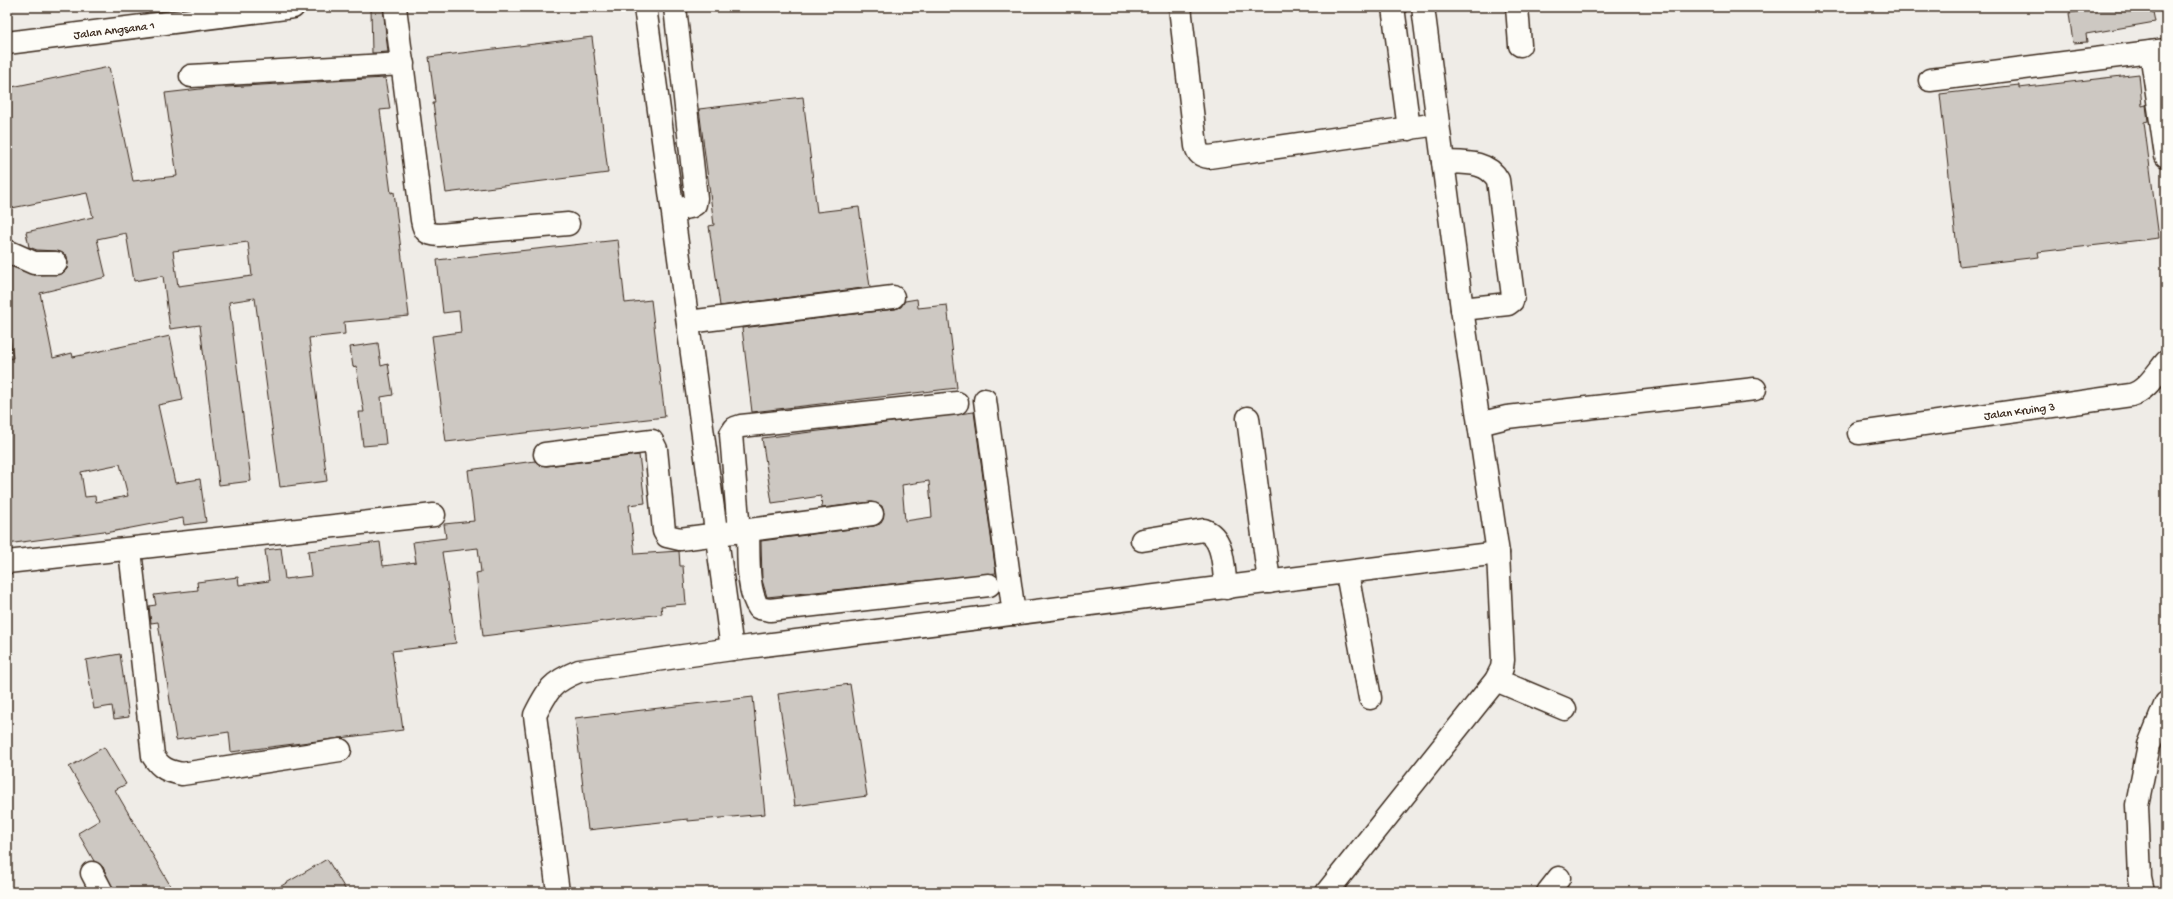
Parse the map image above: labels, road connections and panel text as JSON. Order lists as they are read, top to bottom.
{
  "streets": {
    "street": ["Jalan Angsana 1", "Jalan Kruing 3"]
  }
}
